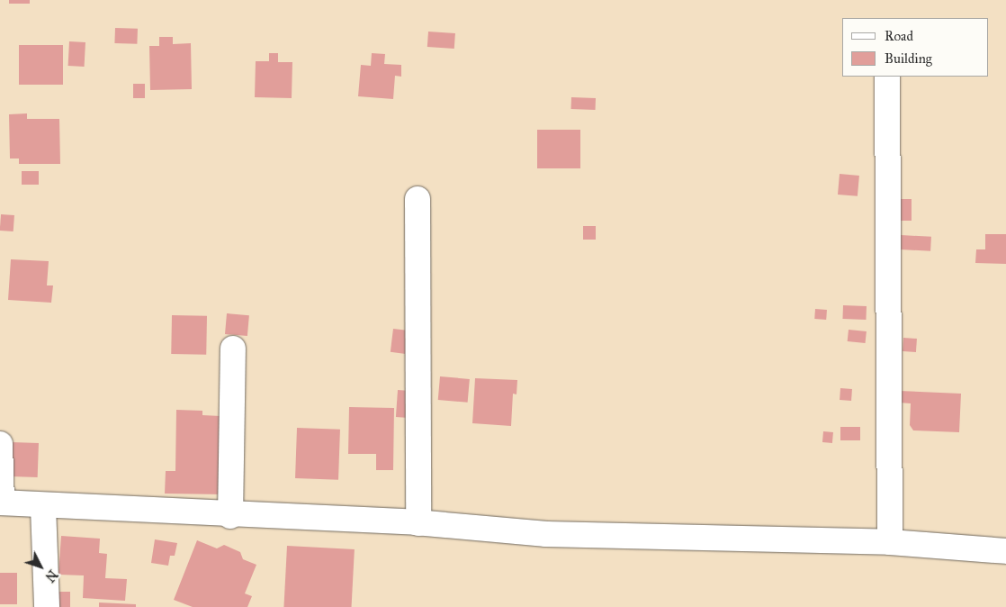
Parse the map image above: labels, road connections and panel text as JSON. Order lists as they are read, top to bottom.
{
  "legend": ["Road", "Building"],
  "north": "bottom right"
}
